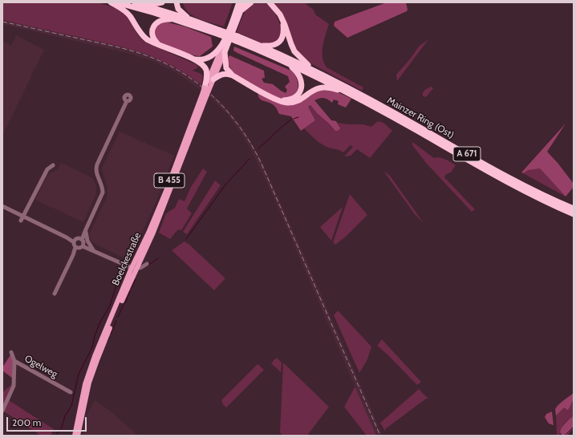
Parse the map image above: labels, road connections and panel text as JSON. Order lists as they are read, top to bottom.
{
  "streets": {
    "highway": ["Mainzer Ring (Ost)", "A 671", "B 455"],
    "main road": ["Boelckestraße"],
    "street": ["Ogelweg"]
  },
  "crossings": [
    ["Mainzer Ring (Ost)", "A 671"],
    ["B 455", "Boelckestraße"]
  ],
  "scale_bar": "200 m"
}
